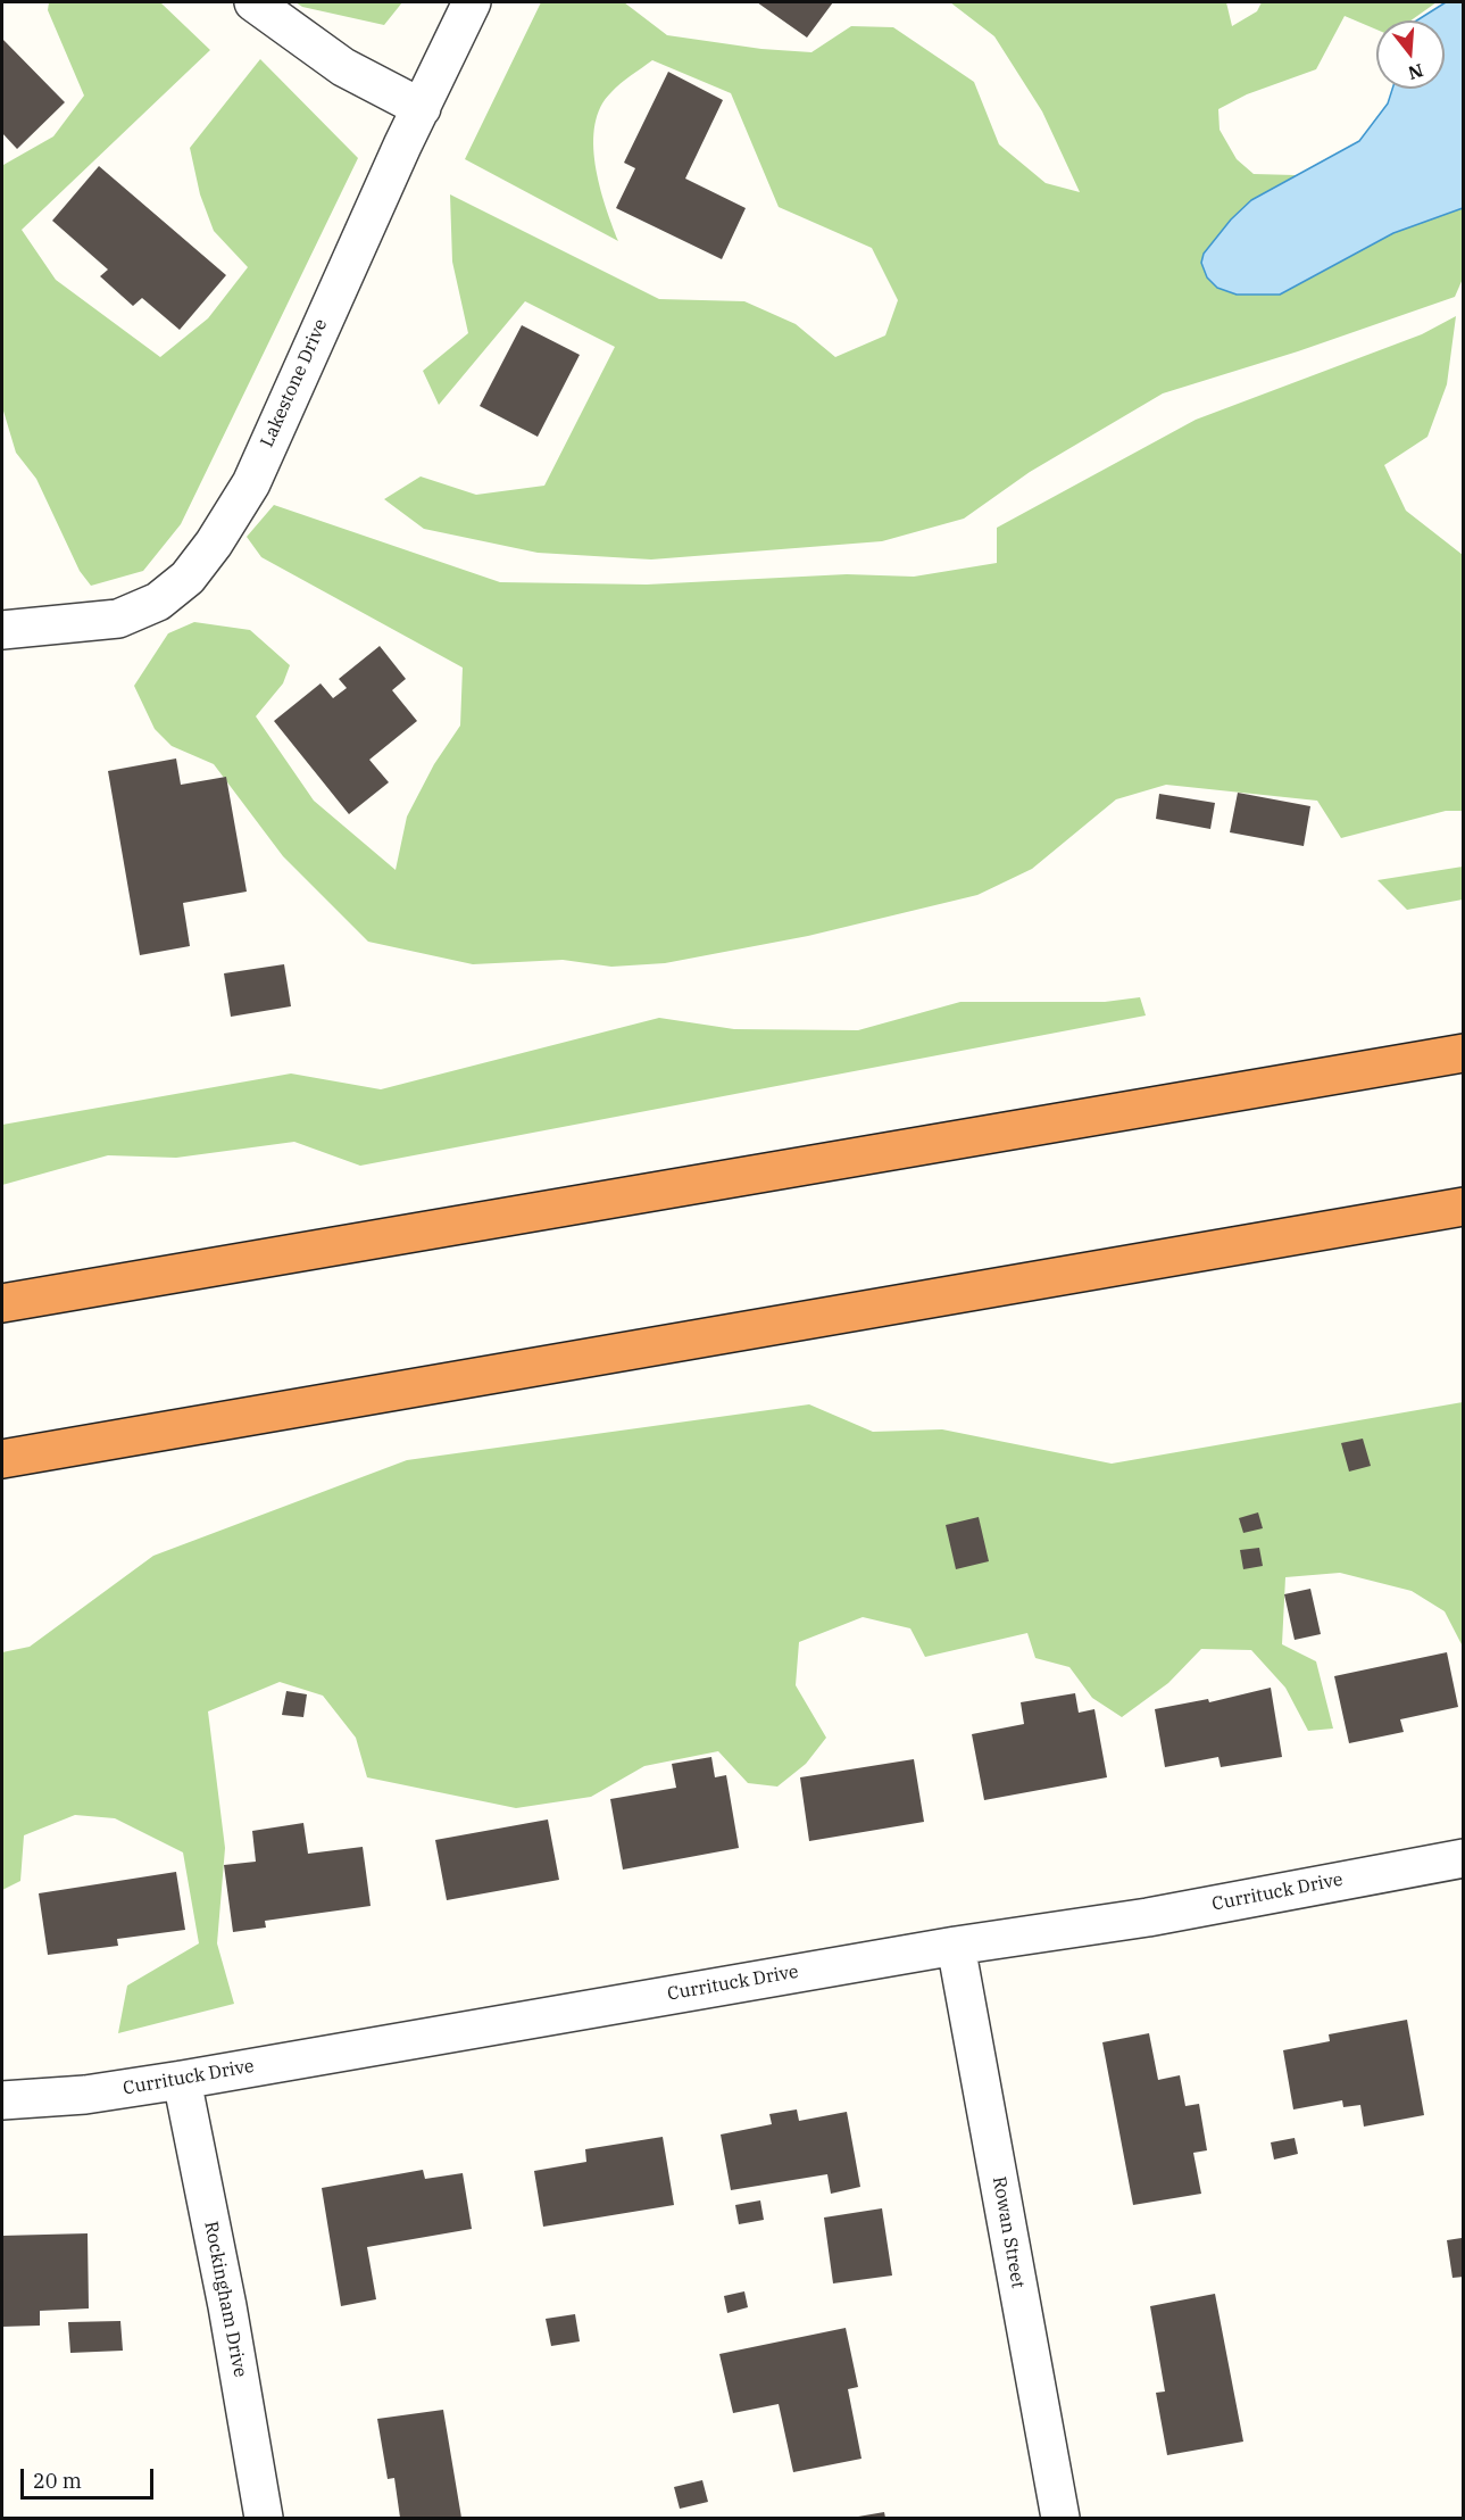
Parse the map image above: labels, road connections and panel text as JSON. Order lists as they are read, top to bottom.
{
  "streets": {
    "street": [
      "Lakestone Drive",
      "Currituck Drive",
      "Rowan Street",
      "Rockingham Drive"
    ]
  },
  "crossings": [
    ["Currituck Drive", "Rowan Street"],
    ["Currituck Drive", "Rockingham Drive"]
  ],
  "scale_bar": "20 m",
  "north": "bottom"
}
